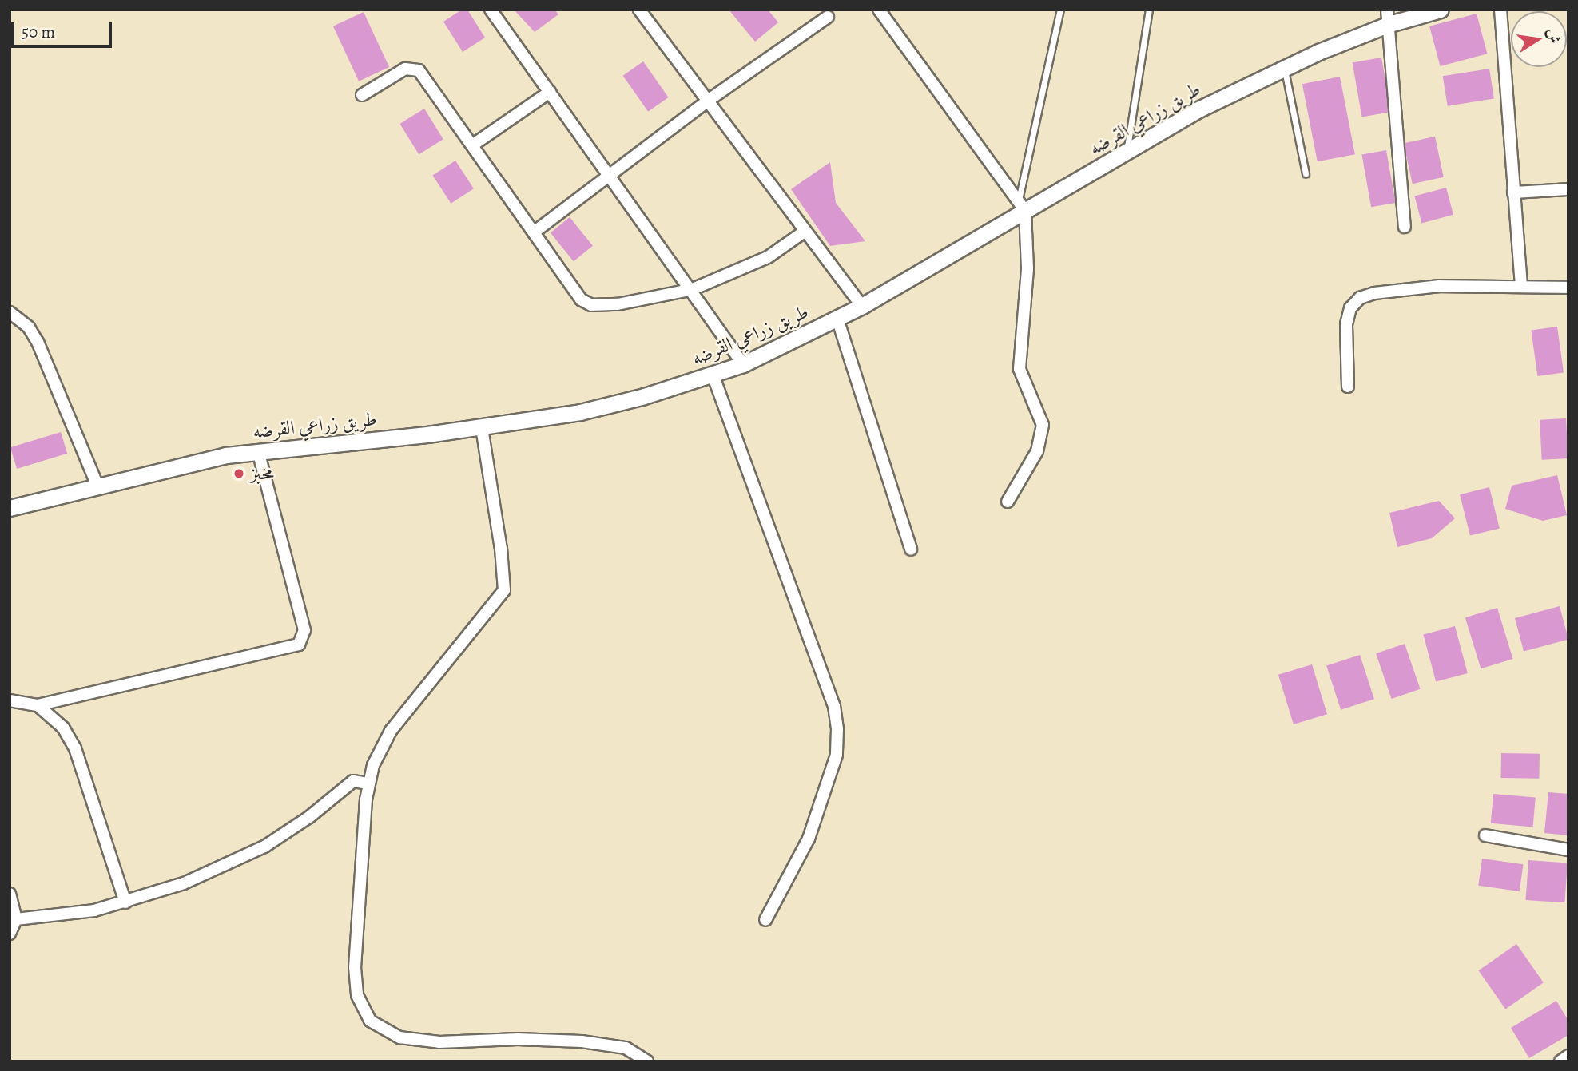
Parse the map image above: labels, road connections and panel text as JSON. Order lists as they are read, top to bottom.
{
  "streets": {
    "main road": ["طريق زراعي القرضه"]
  },
  "places": ["مخبز"],
  "scale_bar": "50 m",
  "north": "right"
}
